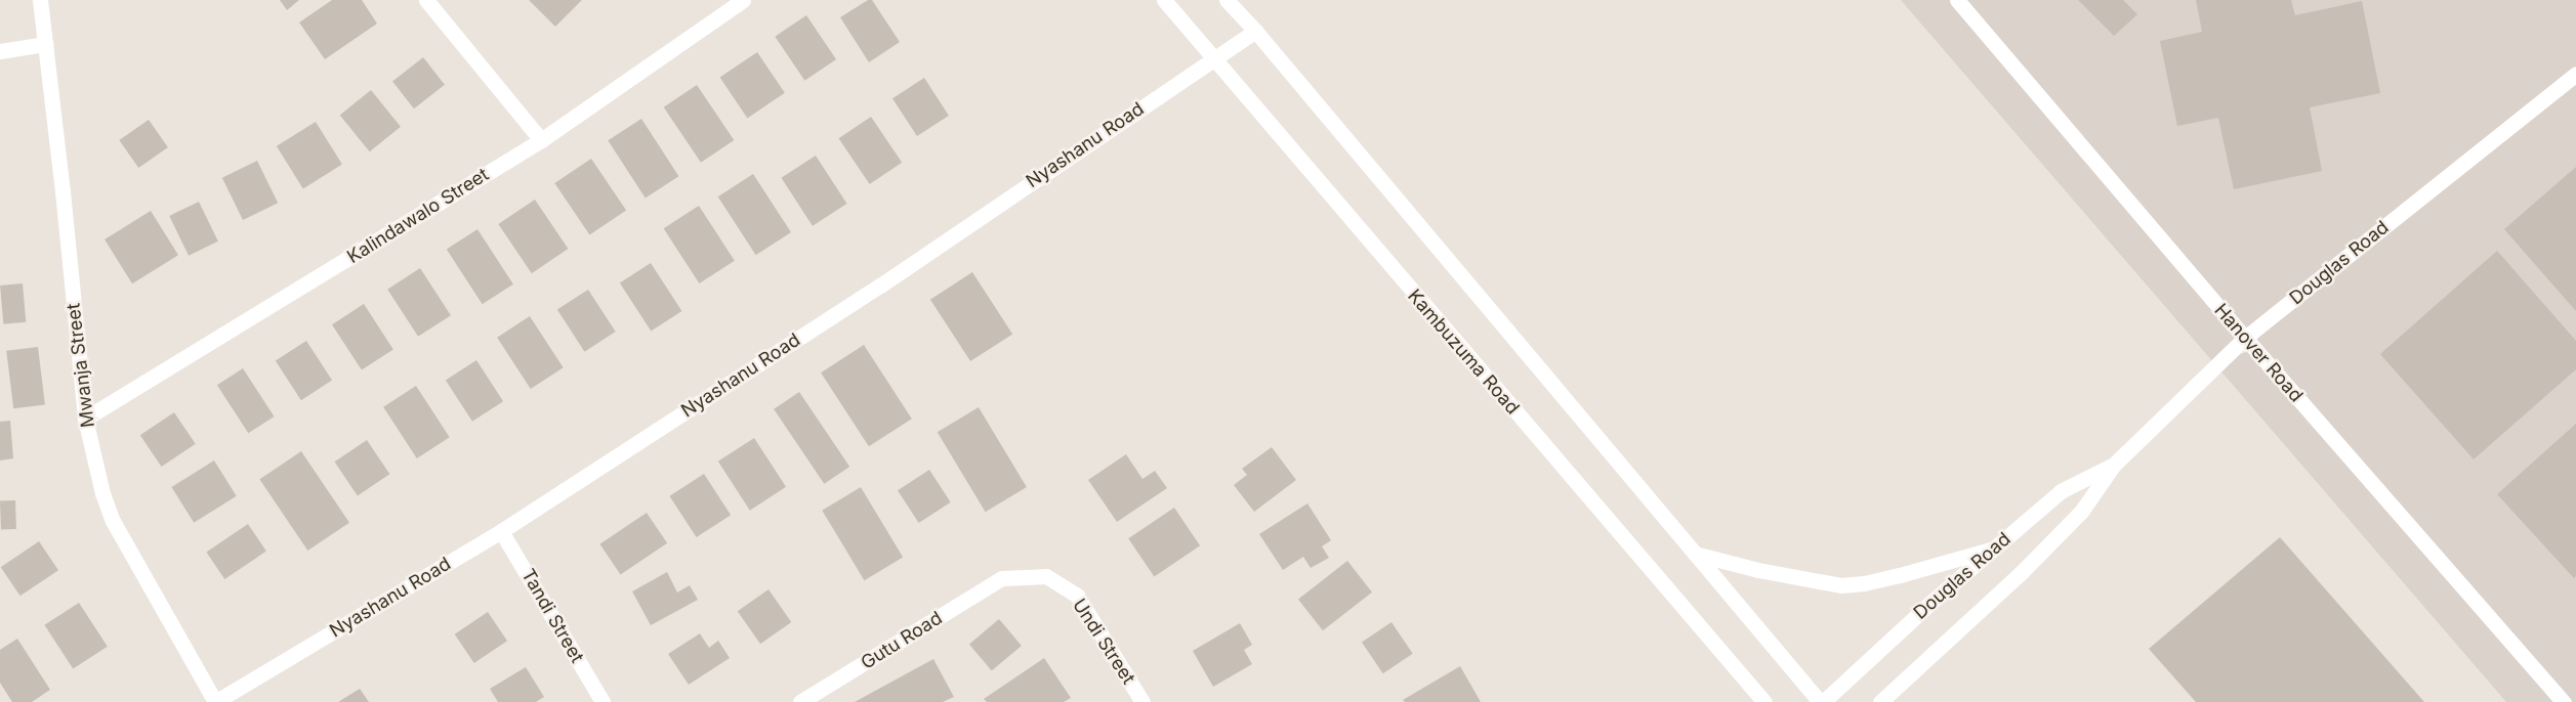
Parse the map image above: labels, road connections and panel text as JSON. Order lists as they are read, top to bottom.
{
  "streets": {
    "street": [
      "Nyashanu Road",
      "Kalindawalo Street",
      "Douglas Road",
      "Kambuzuma Road",
      "Hanover Road",
      "Mwanja Street",
      "Tandi Street",
      "Gutu Road",
      "Undi Street"
    ]
  },
  "crossings": [
    ["Nyashanu Road", "Kambuzuma Road"],
    ["Nyashanu Road", "Mwanja Street"],
    ["Nyashanu Road", "Tandi Street"],
    ["Kalindawalo Street", "Mwanja Street"],
    ["Douglas Road", "Hanover Road"],
    ["Gutu Road", "Undi Street"]
  ]
}
